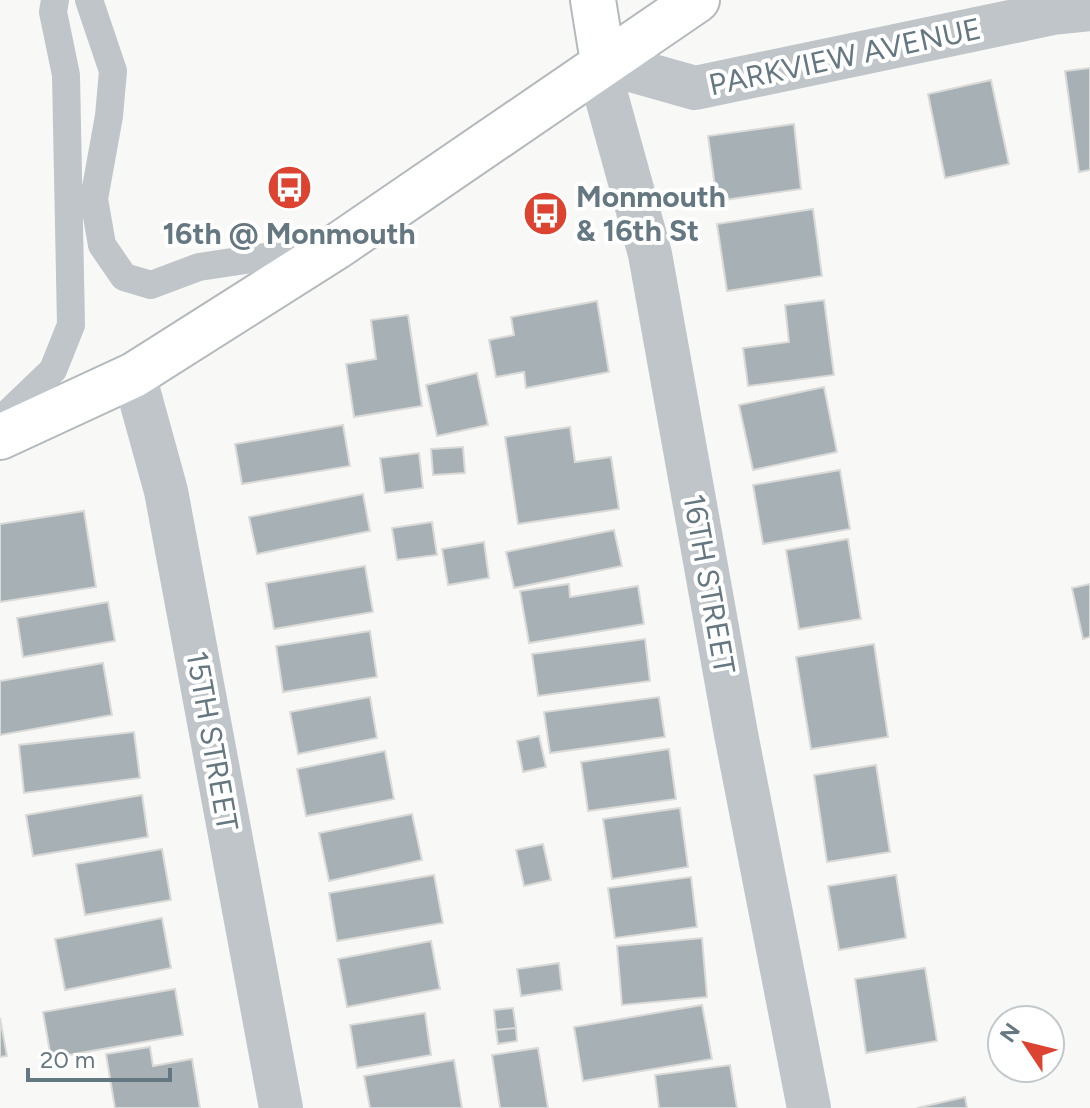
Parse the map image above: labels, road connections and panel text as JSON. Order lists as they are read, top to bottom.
{
  "streets": {
    "street": ["PARKVIEW AVENUE", "16TH STREET", "15TH STREET"]
  },
  "crossings": [
    ["PARKVIEW AVENUE", "16TH STREET"]
  ],
  "places": {
    "bus stop": ["16th @ Monmouth", "Monmouth & 16th St"]
  },
  "scale_bar": "20 m",
  "north": "top left"
}
